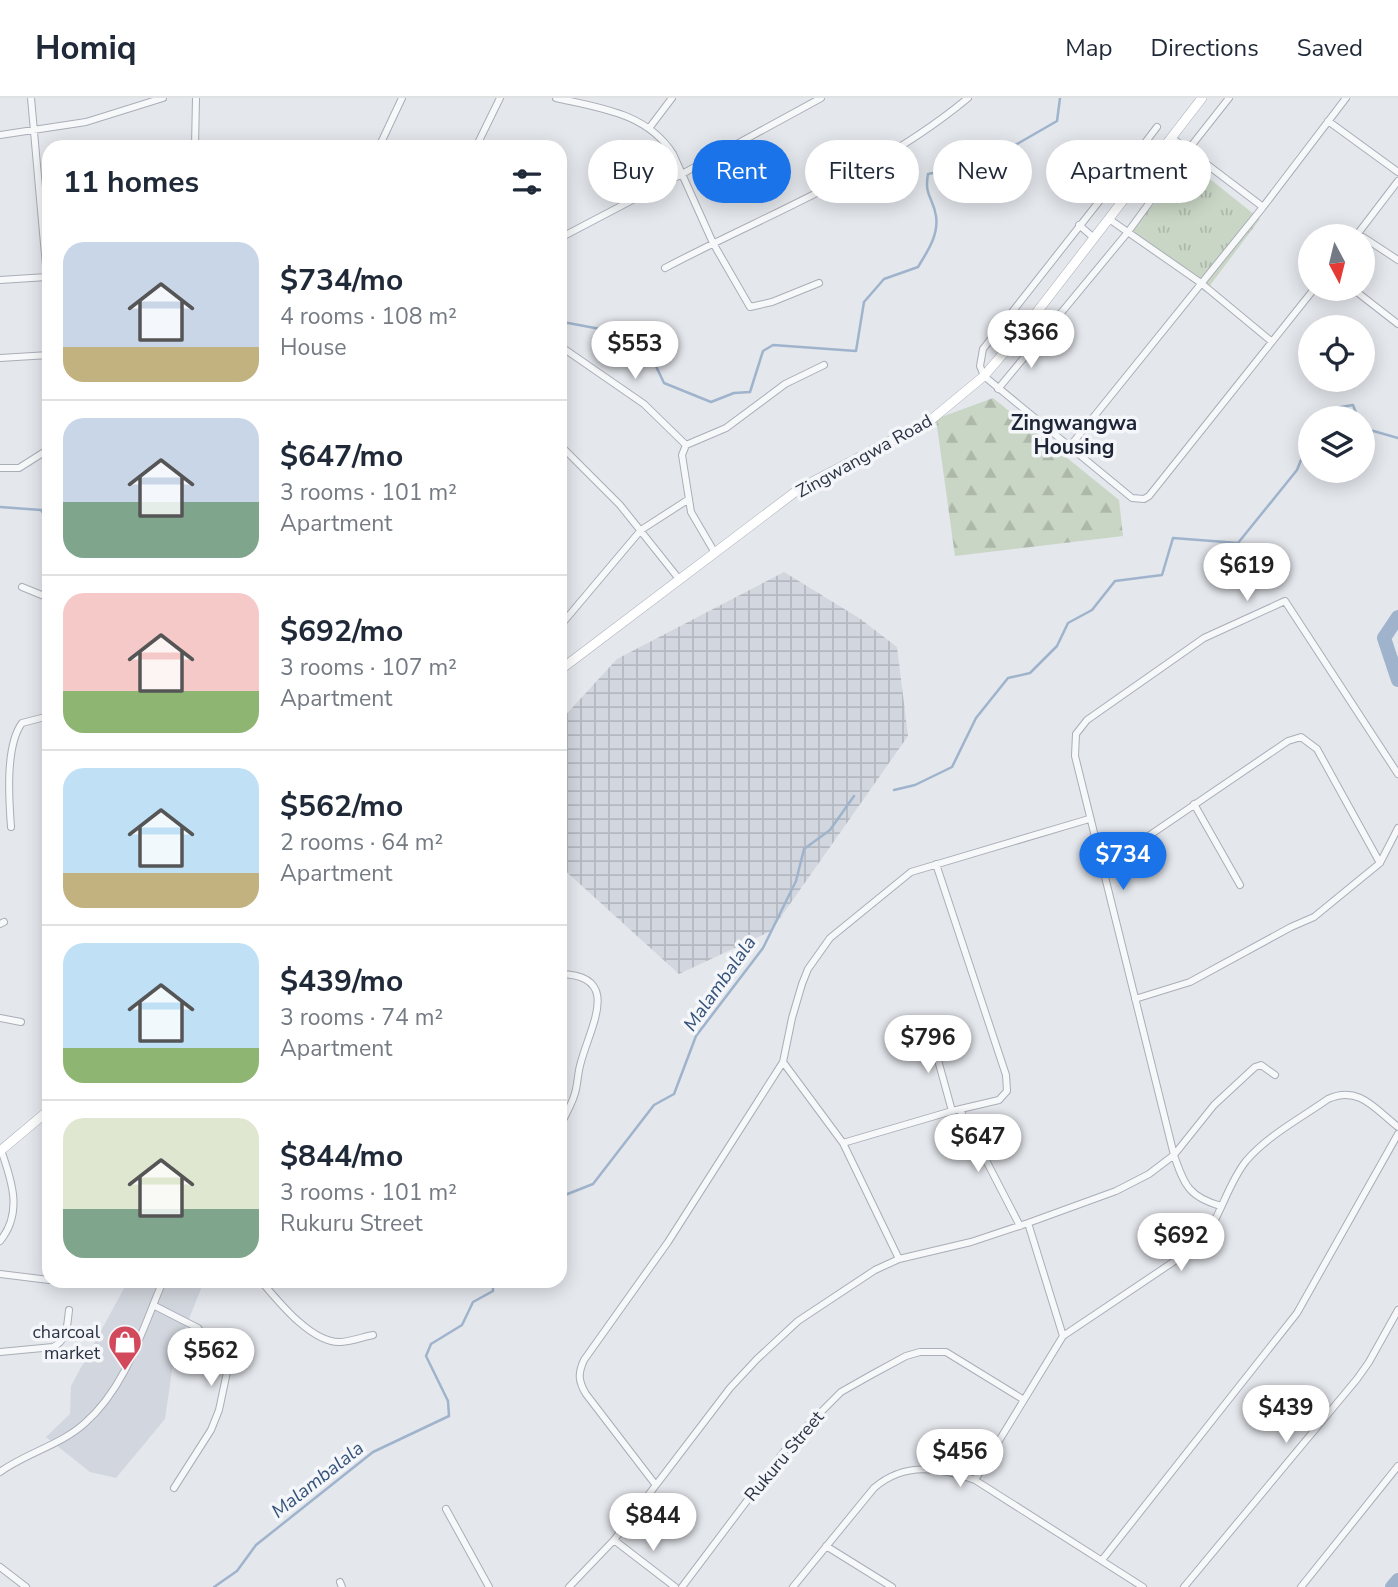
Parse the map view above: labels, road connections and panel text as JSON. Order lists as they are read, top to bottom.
{
  "streets": {
    "street": ["Zingwangwa Road", "Rukuru Street"]
  },
  "districts": ["Zingwangwa Housing"],
  "water": ["Malambalala"],
  "places": {
    "shop": ["charcoal market"]
  },
  "north": "bottom",
  "page": {
    "header": "Homiq",
    "nav": ["Map", "Directions", "Saved"],
    "chip": [
      "Buy",
      "Rent",
      "Filters",
      "New",
      "Apartment"
    ],
    "heading": "11 homes",
    "list": [
      {
        "name": "$734/mo",
        "note": "4 rooms · 108 m² · House"
      },
      {
        "name": "$647/mo",
        "note": "3 rooms · 101 m² · Apartment"
      },
      {
        "name": "$692/mo",
        "note": "3 rooms · 107 m² · Apartment"
      },
      {
        "name": "$562/mo",
        "note": "2 rooms · 64 m² · Apartment"
      },
      {
        "name": "$439/mo",
        "note": "3 rooms · 74 m² · Apartment"
      },
      {
        "name": "$844/mo",
        "note": "3 rooms · 101 m² · Rukuru Street"
      }
    ],
    "price": [
      "$366",
      "$553",
      "$619",
      "$734",
      "$796",
      "$647",
      "$692",
      "$562",
      "$439",
      "$456",
      "$844"
    ]
  }
}
